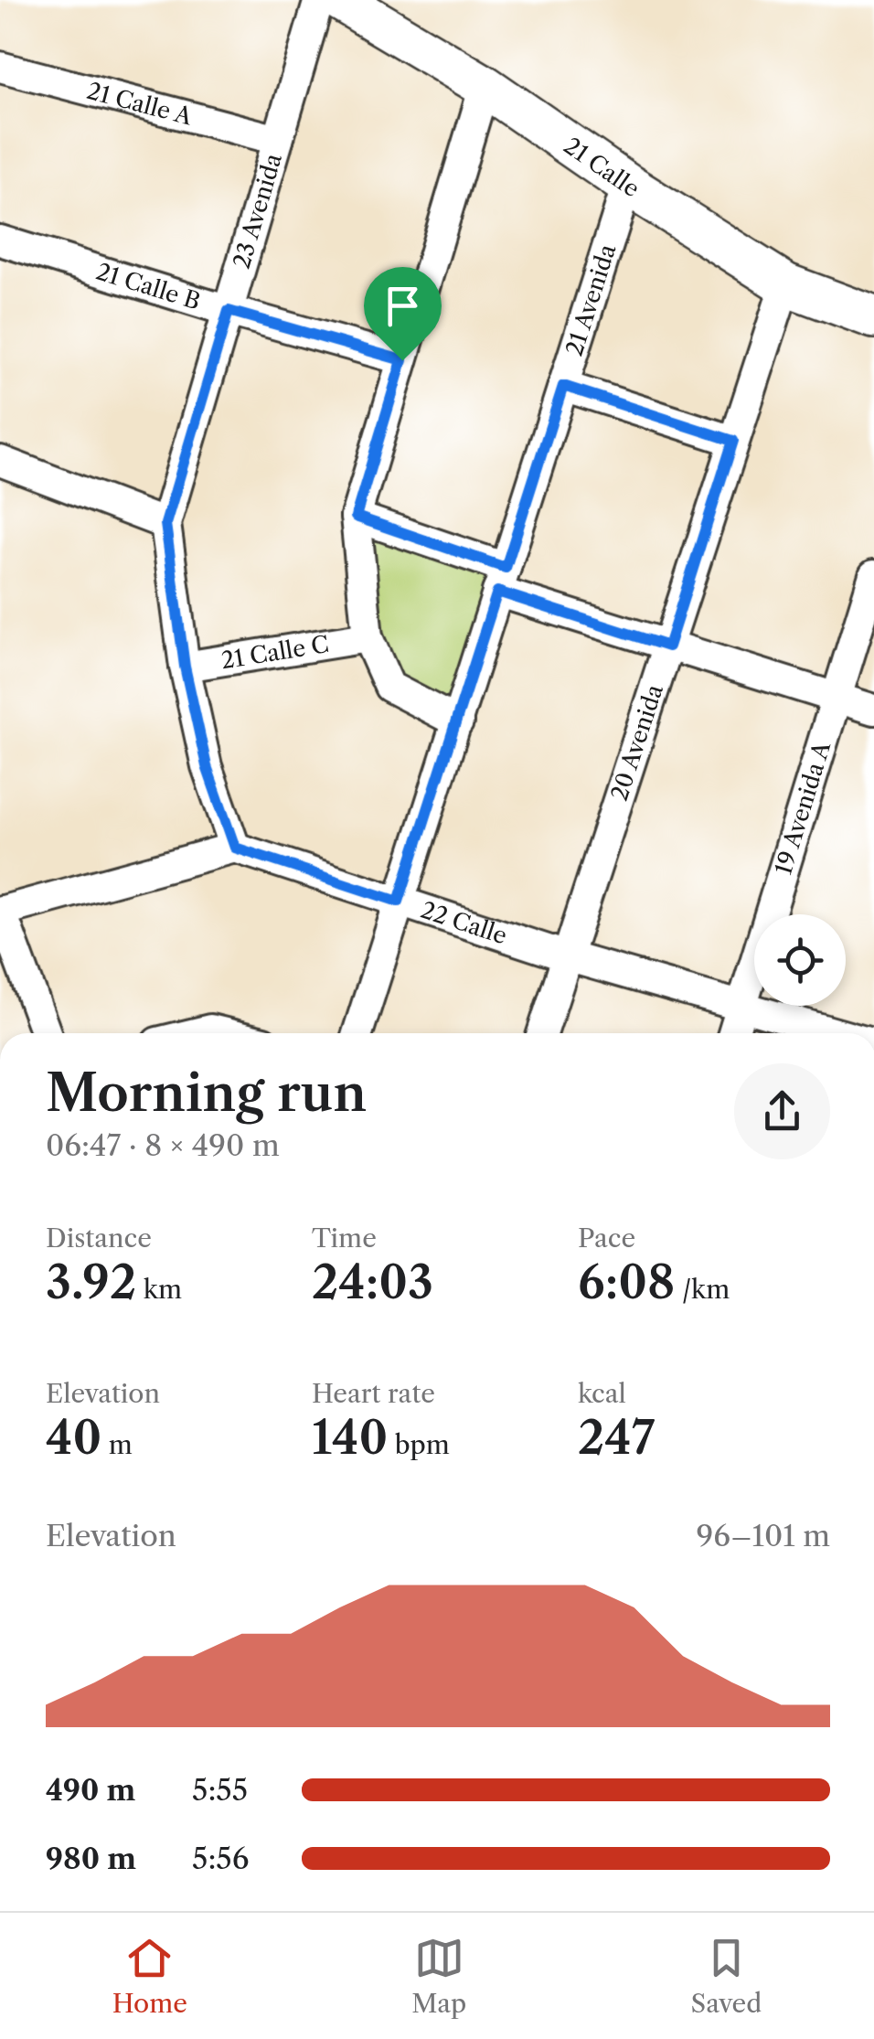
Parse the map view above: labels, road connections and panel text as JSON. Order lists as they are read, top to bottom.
{
  "streets": {
    "street": [
      "21 Calle A",
      "21 Calle",
      "23 Avenida",
      "21 Calle B",
      "21 Avenida",
      "21 Calle C",
      "20 Avenida",
      "19 Avenida A",
      "22 Calle"
    ]
  },
  "crossings": [
    ["21 Calle A", "23 Avenida"],
    ["21 Calle", "21 Avenida"],
    ["21 Calle", "20 Avenida"],
    ["23 Avenida", "21 Calle B"],
    ["23 Avenida", "21 Calle C"],
    ["23 Avenida", "22 Calle"],
    ["21 Avenida", "22 Calle"],
    ["20 Avenida", "22 Calle"],
    ["19 Avenida A", "22 Calle"]
  ],
  "page": {
    "heading": ["Morning run", "06:47 · 8 × 490 m"],
    "stats": [
      ["Distance", "3.92 km"],
      ["Time", "24:03"],
      ["Pace", "6:08 /km"],
      ["Elevation", "40 m"],
      ["Heart rate", "140 bpm"],
      ["kcal", "247"]
    ],
    "chart": ["Elevation", "96–101 m"],
    "list": [
      {
        "name": "490 m",
        "note": "5:55"
      },
      {
        "name": "980 m",
        "note": "5:56"
      }
    ],
    "tabs": ["Home", "Map", "Saved"]
  }
}
